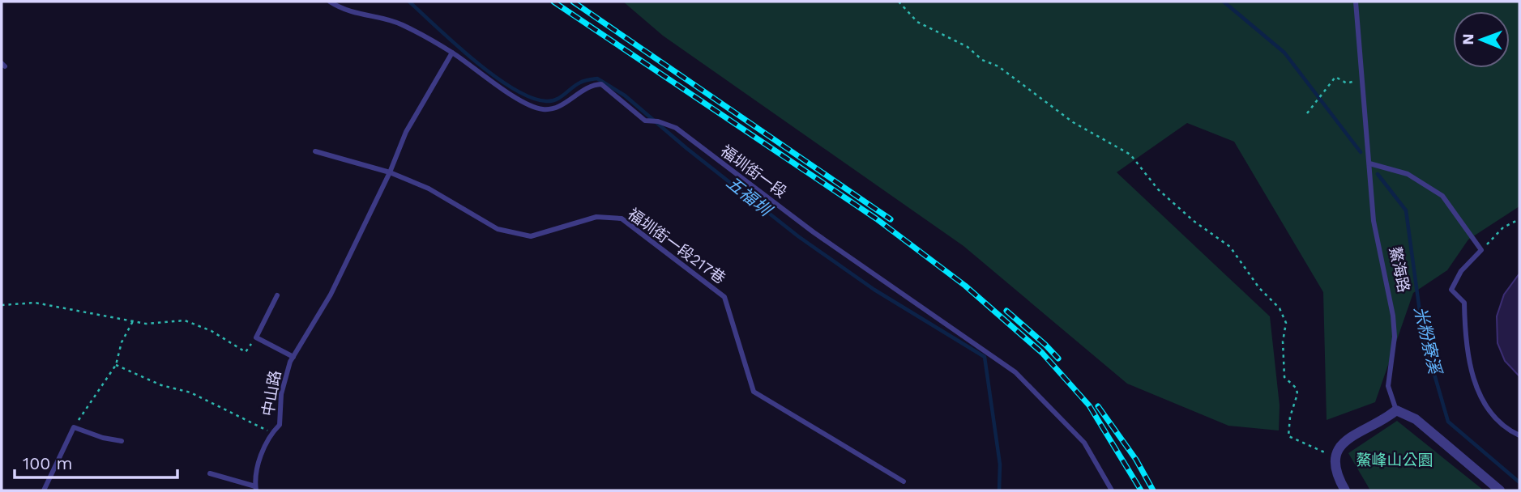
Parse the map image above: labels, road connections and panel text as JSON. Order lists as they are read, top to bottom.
{
  "streets": {
    "lane": [
      "福圳街一段",
      "福圳街一段217巷",
      "鰲海路",
      "中山路"
    ]
  },
  "water": ["五福圳", "米粉寮溪"],
  "parks": ["鰲峰山公園"],
  "scale_bar": "100 m",
  "north": "left"
}
